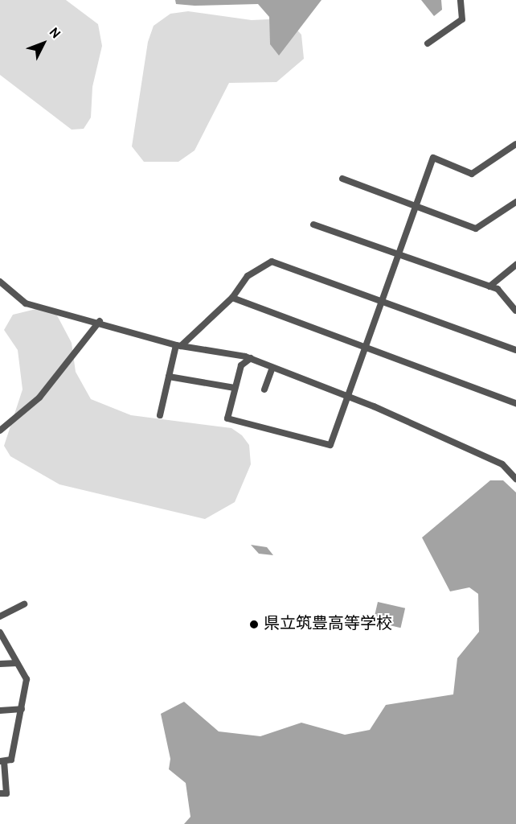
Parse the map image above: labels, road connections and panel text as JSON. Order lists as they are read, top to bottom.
{
  "places": ["県立筑豊高等学校"],
  "north": "top right"
}
